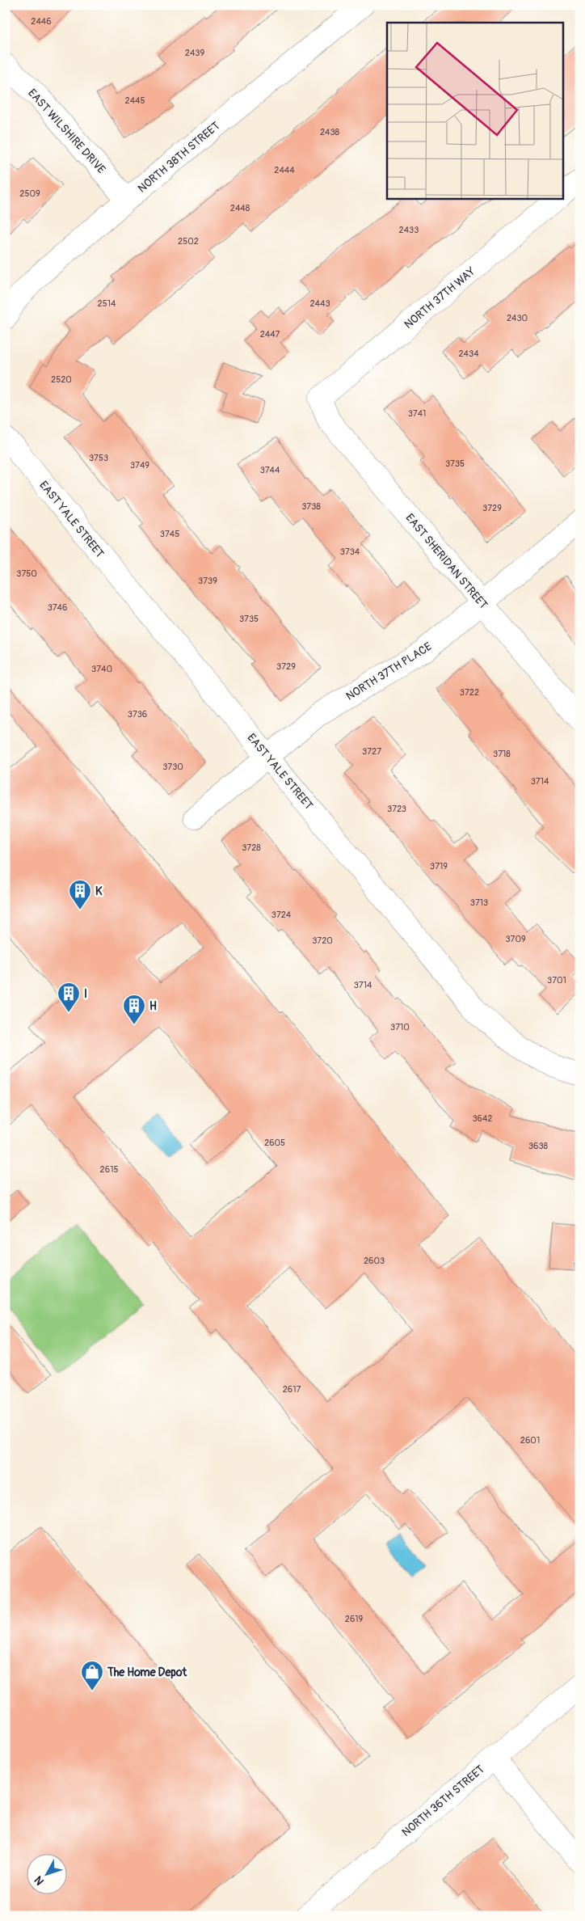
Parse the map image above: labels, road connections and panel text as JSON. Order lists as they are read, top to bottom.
{
  "streets": {
    "street": [
      "EAST WILSHIRE DRIVE",
      "NORTH 38TH STREET",
      "NORTH 37TH WAY",
      "EAST YALE STREET",
      "EAST SHERIDAN STREET",
      "NORTH 37TH PLACE",
      "NORTH 36TH STREET"
    ]
  },
  "crossings": [
    ["EAST WILSHIRE DRIVE", "NORTH 38TH STREET"],
    ["NORTH 37TH WAY", "EAST SHERIDAN STREET"],
    ["EAST YALE STREET", "NORTH 37TH PLACE"],
    ["EAST SHERIDAN STREET", "NORTH 37TH PLACE"]
  ],
  "places": {
    "building": ["K", "I", "H"],
    "shop": ["The Home Depot"]
  },
  "house_numbers": [
    "2446",
    "2439",
    "2445",
    "2438",
    "2444",
    "2509",
    "2448",
    "2433",
    "2502",
    "2514",
    "2443",
    "2430",
    "2447",
    "2434",
    "2520",
    "3741",
    "3753",
    "3735",
    "3749",
    "3744",
    "3738",
    "3729",
    "3745",
    "3734",
    "3750",
    "3739",
    "3746",
    "3735",
    "3729",
    "3740",
    "3722",
    "3736",
    "3727",
    "3718",
    "3730",
    "3714",
    "3723",
    "3728",
    "3719",
    "3713",
    "3724",
    "3709",
    "3720",
    "3701",
    "3714",
    "3710",
    "3642",
    "2605",
    "3638",
    "2615",
    "2603",
    "2617",
    "2601",
    "2619"
  ],
  "north": "bottom left"
}
